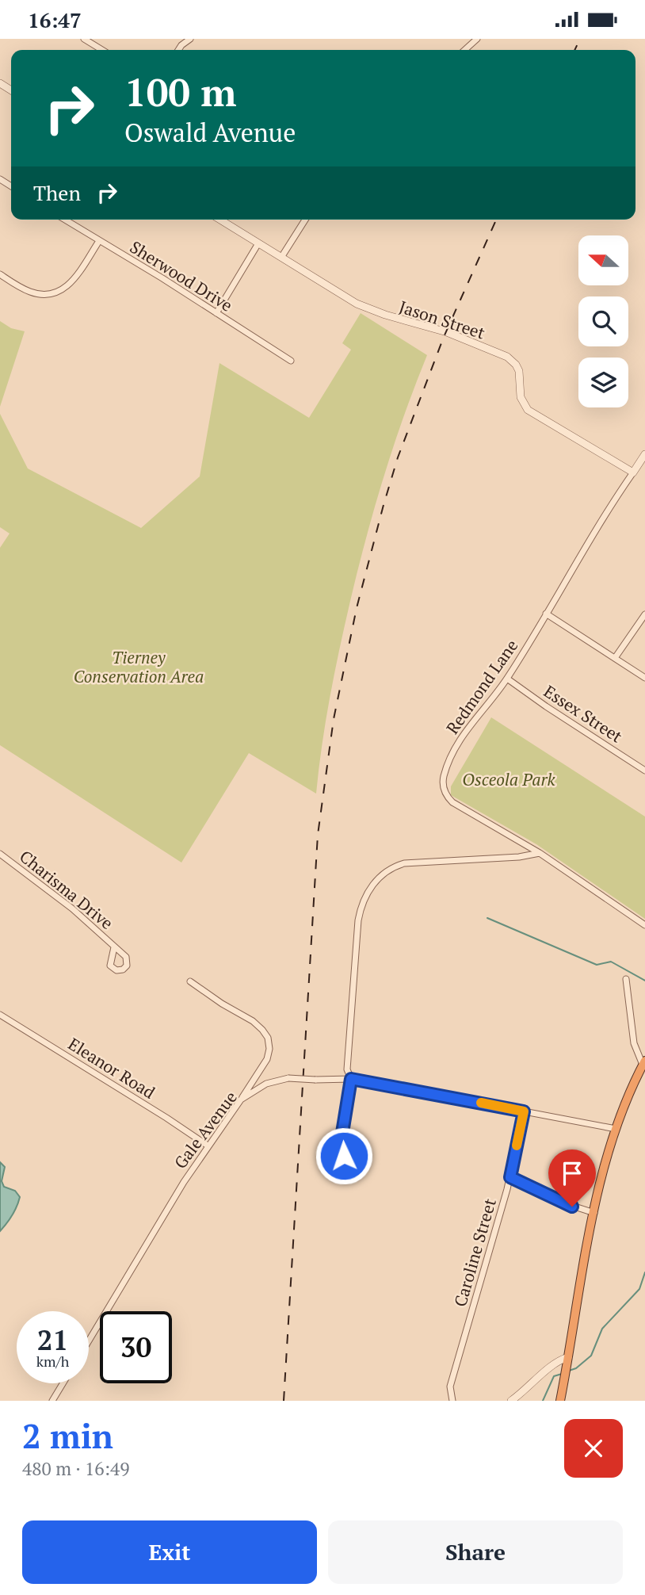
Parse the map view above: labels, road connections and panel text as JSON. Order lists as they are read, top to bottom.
{
  "streets": {
    "street": [
      "Sherwood Drive",
      "Jason Street",
      "Redmond Lane",
      "Essex Street",
      "Charisma Drive",
      "Eleanor Road",
      "Gale Avenue",
      "Caroline Street"
    ]
  },
  "crossings": [
    ["Jason Street", "Redmond Lane"],
    ["Redmond Lane", "Essex Street"],
    ["Eleanor Road", "Gale Avenue"],
    ["Gale Avenue", "Caroline Street"]
  ],
  "parks": ["Tierney Conservation Area", "Osceola Park"],
  "north": "left",
  "page": {
    "status": "16:47",
    "turn": ["100 m", "Oswald Avenue"],
    "then": "Then",
    "speed": "21 km/h",
    "limit": "30",
    "heading": ["2 min", "480 m · 16:49"],
    "buttons": ["Exit", "Share"]
  }
}
